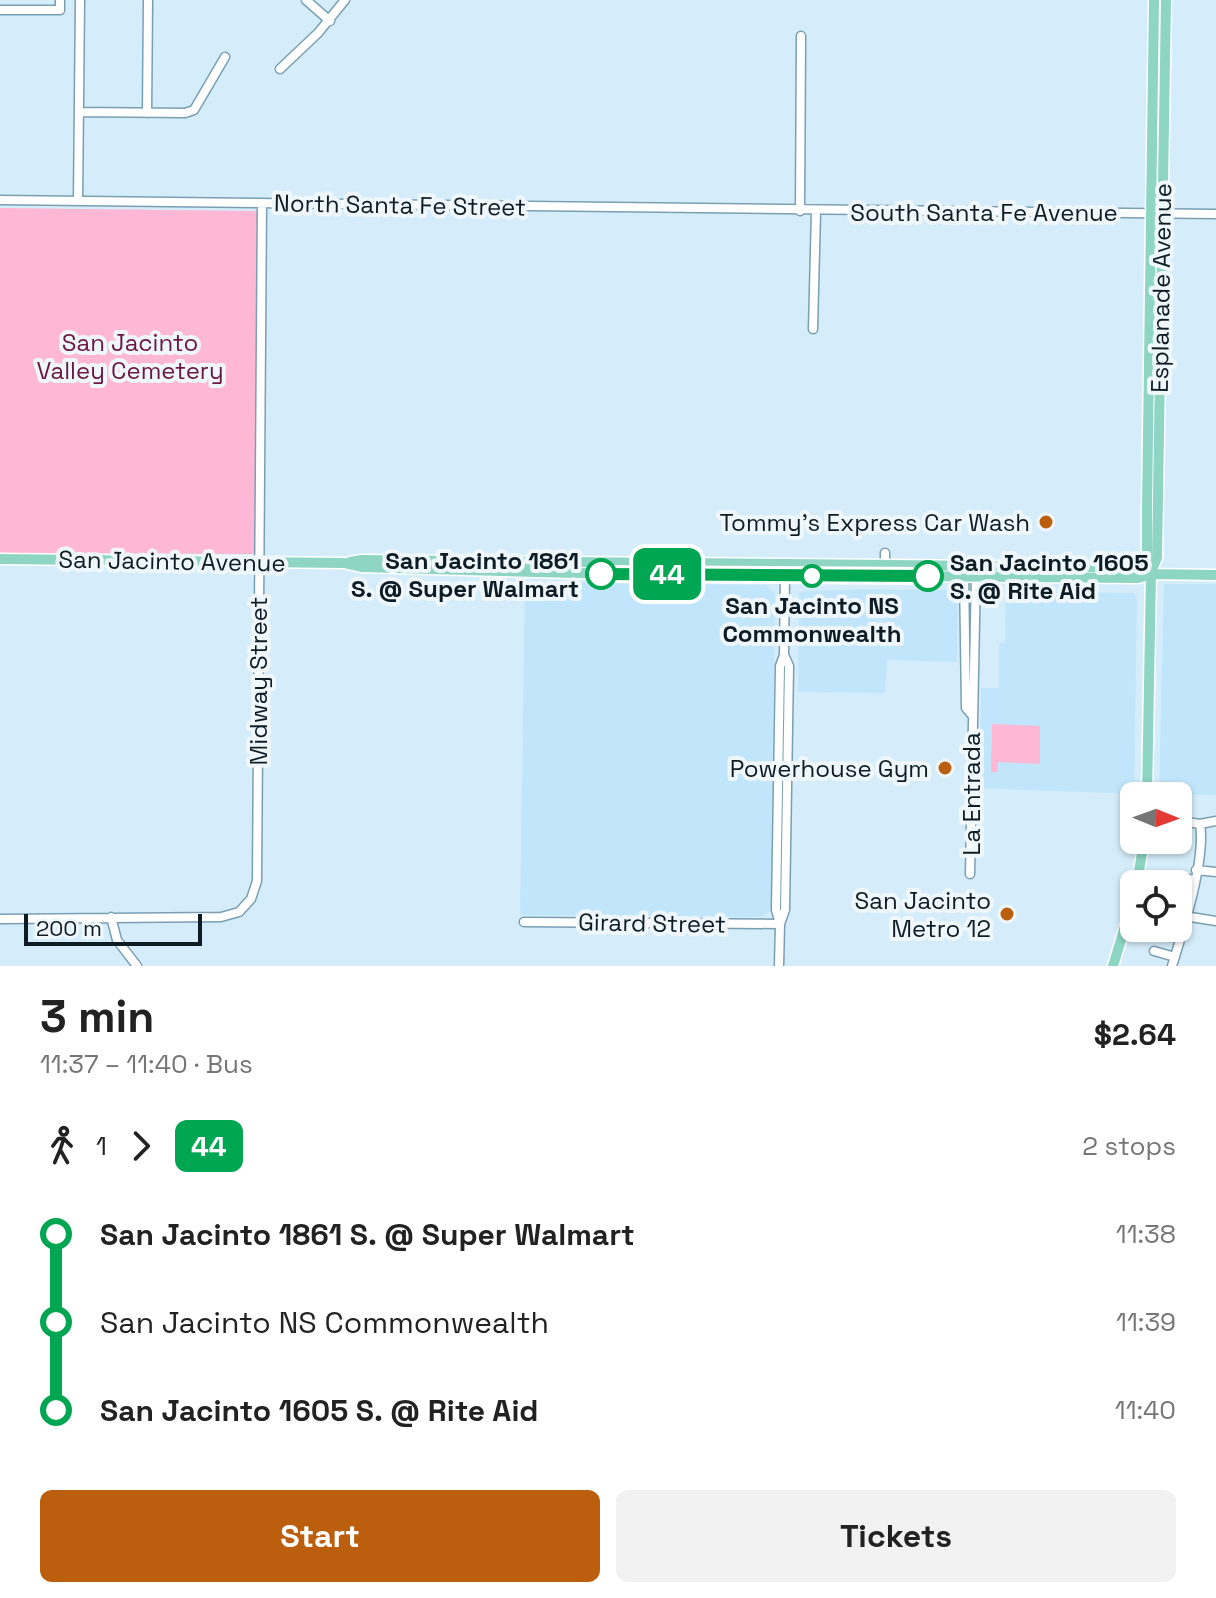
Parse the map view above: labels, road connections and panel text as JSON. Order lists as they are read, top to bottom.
{
  "streets": {
    "main road": ["Esplanade Avenue", "San Jacinto Avenue"],
    "street": [
      "North Santa Fe Street",
      "South Santa Fe Avenue",
      "Midway Street",
      "La Entrada",
      "Girard Street"
    ]
  },
  "crossings": [
    ["North Santa Fe Street", "South Santa Fe Avenue"],
    ["North Santa Fe Street", "Midway Street"],
    ["South Santa Fe Avenue", "Esplanade Avenue"],
    ["Esplanade Avenue", "San Jacinto Avenue"],
    ["San Jacinto Avenue", "Midway Street"],
    ["San Jacinto Avenue", "La Entrada"]
  ],
  "parks": ["San Jacinto Valley Cemetery"],
  "places": [
    "Tommy's Express Car Wash",
    "San Jacinto 1861 S. @ Super Walmart",
    "San Jacinto NS Commonwealth",
    "San Jacinto 1605 S. @ Rite Aid",
    "Powerhouse Gym",
    "San Jacinto Metro 12"
  ],
  "lines": ["bus line 44"],
  "scale_bar": "200 m",
  "north": "right",
  "page": {
    "on_map": "44",
    "scale": "200 m",
    "heading": ["3 min", "11:37 – 11:40 · Bus", "$2.64"],
    "legs": ["1", "44", "2 stops"],
    "list": [
      {
        "name": "San Jacinto 1861 S. @ Super Walmart",
        "value": "11:38"
      },
      {
        "name": "San Jacinto NS Commonwealth",
        "value": "11:39"
      },
      {
        "name": "San Jacinto 1605 S. @ Rite Aid",
        "value": "11:40"
      }
    ],
    "buttons": ["Start", "Tickets"]
  }
}
